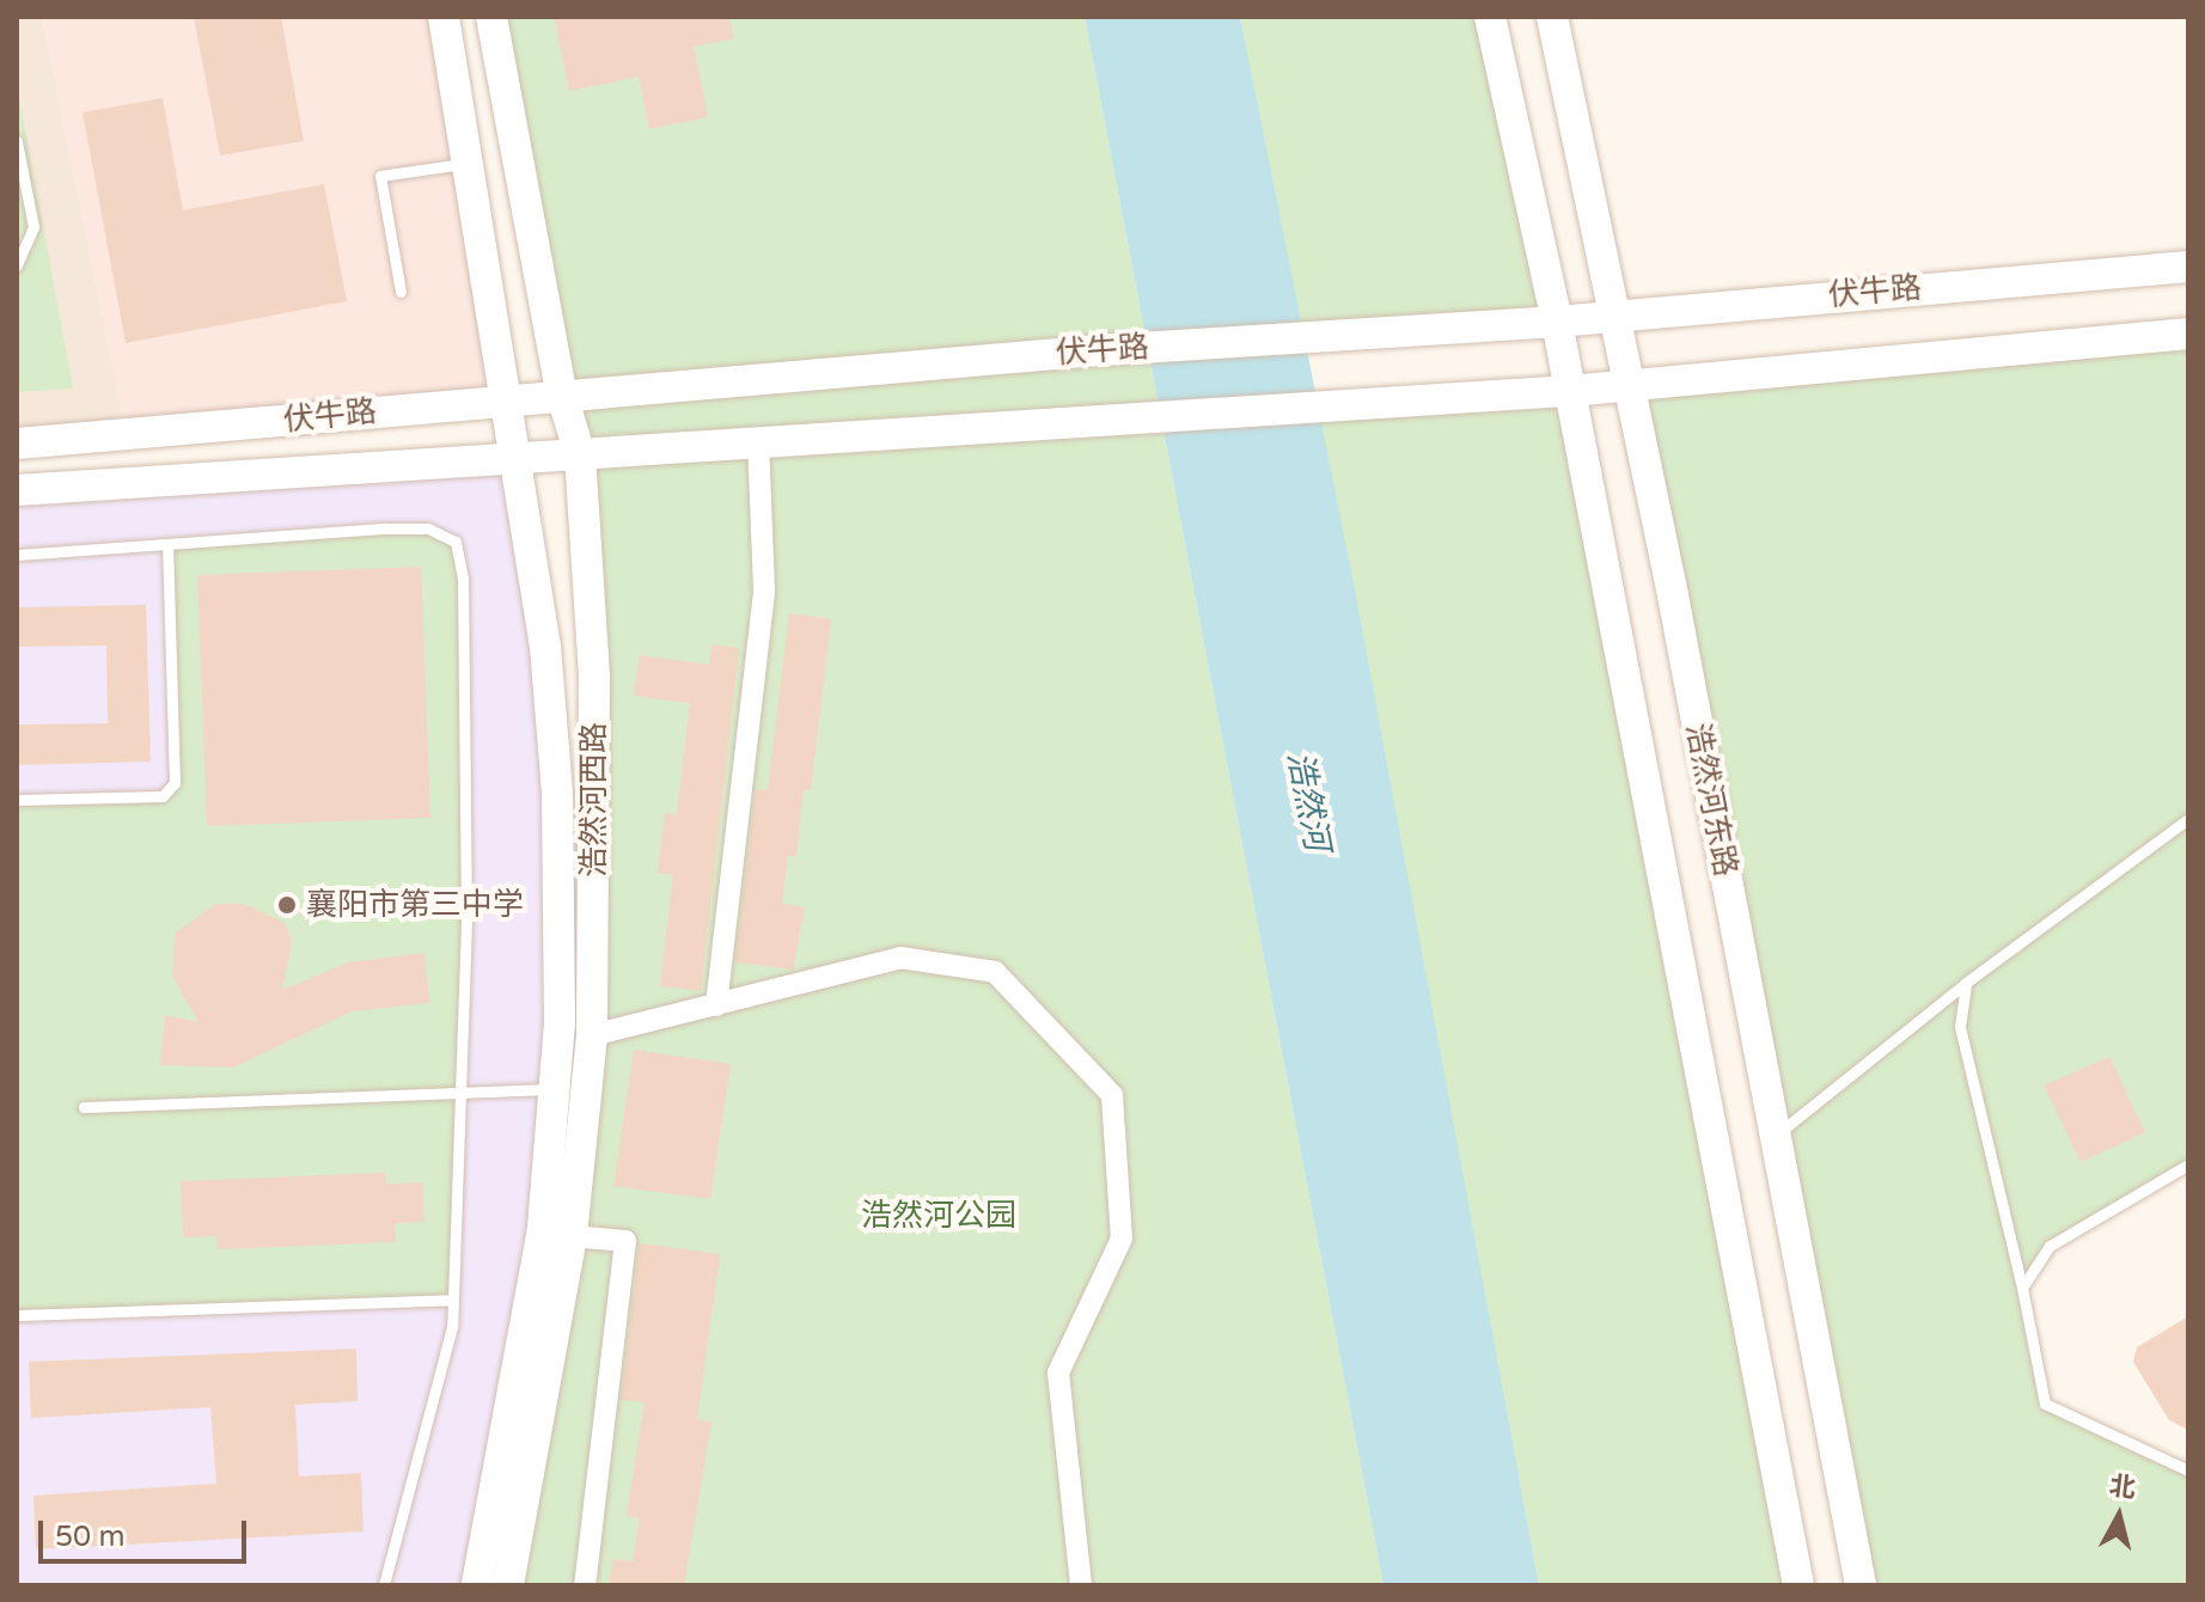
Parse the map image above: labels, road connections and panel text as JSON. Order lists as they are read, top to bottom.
{
  "streets": {
    "street": ["伏牛路", "浩然河西路", "浩然河东路"]
  },
  "crossings": [
    ["伏牛路", "浩然河西路"],
    ["伏牛路", "浩然河东路"]
  ],
  "water": ["浩然河"],
  "parks": ["浩然河公园"],
  "places": ["襄阳市第三中学"],
  "scale_bar": "50 m",
  "north": "top"
}
